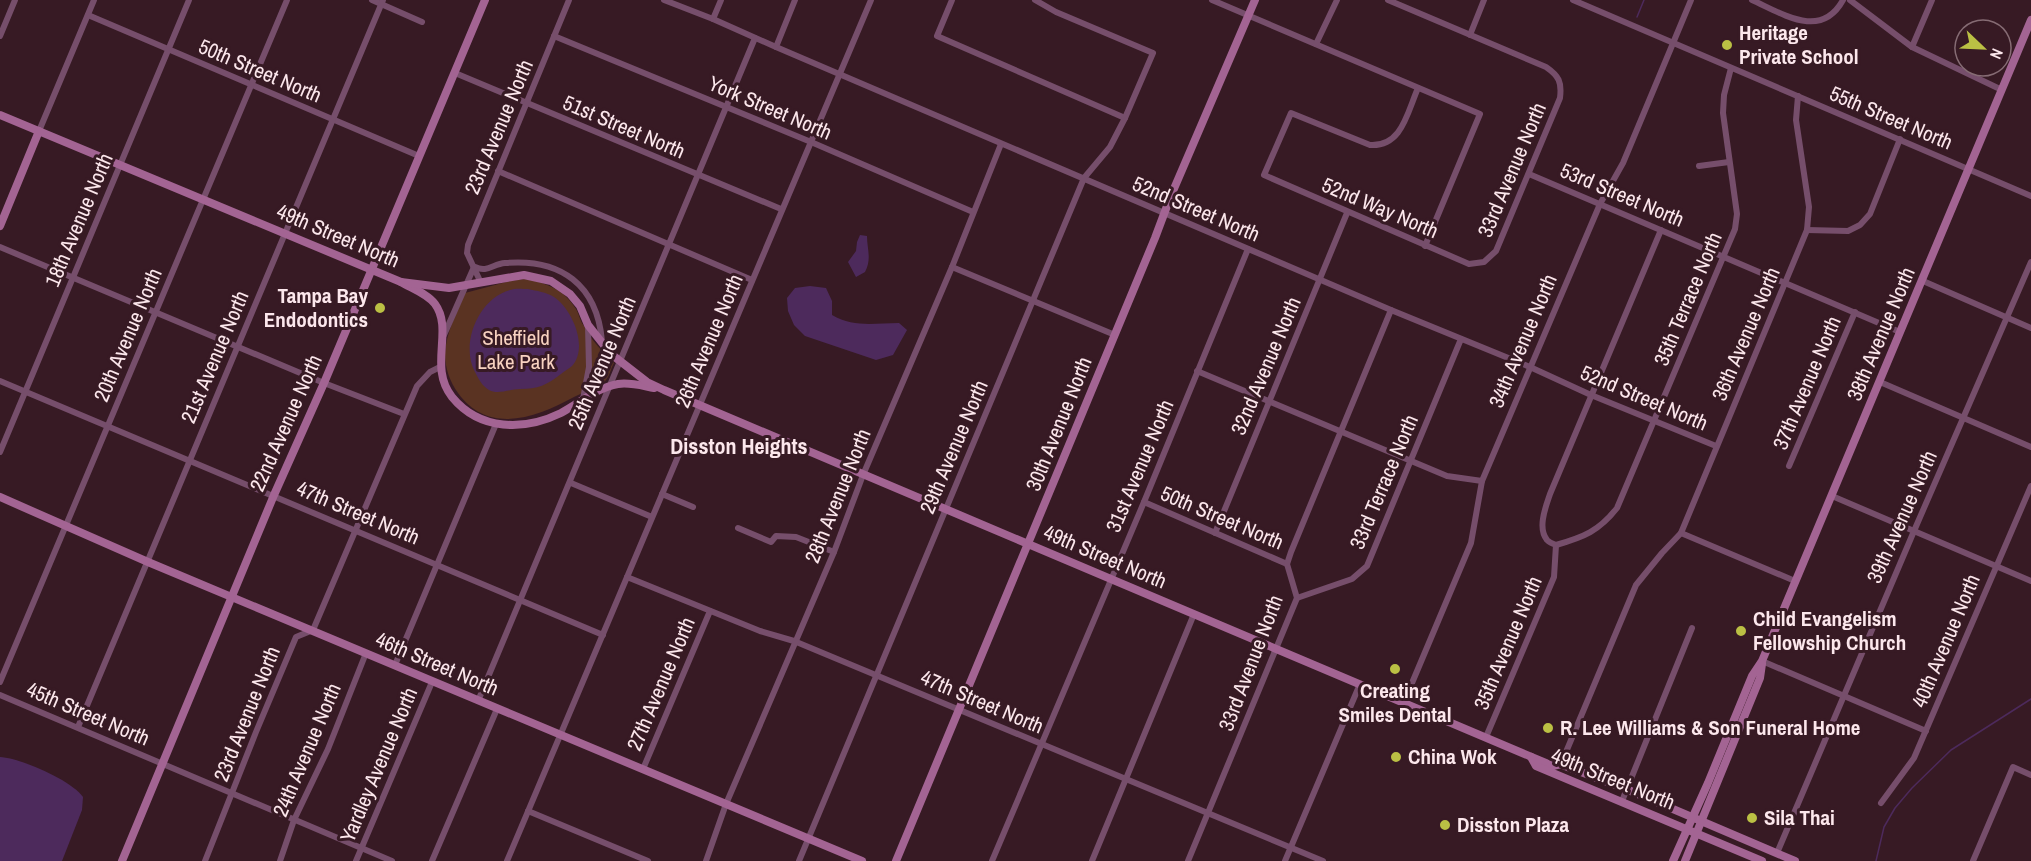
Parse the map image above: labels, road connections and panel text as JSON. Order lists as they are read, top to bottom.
{
  "streets": {
    "main road": [
      "49th Street North",
      "38th Avenue North",
      "22nd Avenue North",
      "30th Avenue North",
      "46th Street North"
    ],
    "street": [
      "50th Street North",
      "York Street North",
      "55th Street North",
      "23rd Avenue North",
      "51st Street North",
      "33rd Avenue North",
      "53rd Street North",
      "52nd Way North",
      "52nd Street North",
      "18th Avenue North",
      "35th Terrace North",
      "36th Avenue North",
      "20th Avenue North",
      "26th Avenue North",
      "34th Avenue North",
      "21st Avenue North",
      "25th Avenue North",
      "32nd Avenue North",
      "37th Avenue North",
      "29th Avenue North",
      "31st Avenue North",
      "33rd Terrace North",
      "28th Avenue North",
      "47th Street North",
      "39th Avenue North",
      "40th Avenue North",
      "35th Avenue North",
      "27th Avenue North",
      "45th Street North",
      "24th Avenue North",
      "Yardley Avenue North"
    ]
  },
  "crossings": [
    ["50th Street North", "33rd Avenue North"],
    ["50th Street North", "18th Avenue North"],
    ["50th Street North", "20th Avenue North"],
    ["50th Street North", "21st Avenue North"],
    ["50th Street North", "32nd Avenue North"],
    ["50th Street North", "22nd Avenue North"],
    ["50th Street North", "31st Avenue North"],
    ["York Street North", "23rd Avenue North"],
    ["York Street North", "26th Avenue North"],
    ["York Street North", "25th Avenue North"],
    ["York Street North", "28th Avenue North"],
    ["55th Street North", "35th Terrace North"],
    ["55th Street North", "36th Avenue North"],
    ["55th Street North", "38th Avenue North"],
    ["55th Street North", "34th Avenue North"],
    ["23rd Avenue North", "51st Street North"],
    ["23rd Avenue North", "49th Street North"],
    ["23rd Avenue North", "47th Street North"],
    ["23rd Avenue North", "46th Street North"],
    ["23rd Avenue North", "45th Street North"],
    ["51st Street North", "26th Avenue North"],
    ["51st Street North", "25th Avenue North"],
    ["51st Street North", "22nd Avenue North"],
    ["33rd Avenue North", "53rd Street North"],
    ["33rd Avenue North", "52nd Way North"],
    ["33rd Avenue North", "49th Street North"],
    ["33rd Avenue North", "33rd Terrace North"],
    ["33rd Avenue North", "47th Street North"],
    ["53rd Street North", "35th Terrace North"],
    ["53rd Street North", "36th Avenue North"],
    ["53rd Street North", "38th Avenue North"],
    ["53rd Street North", "34th Avenue North"],
    ["53rd Street North", "37th Avenue North"],
    ["52nd Way North", "32nd Avenue North"],
    ["52nd Street North", "35th Terrace North"],
    ["52nd Street North", "36th Avenue North"],
    ["52nd Street North", "26th Avenue North"],
    ["52nd Street North", "34th Avenue North"],
    ["52nd Street North", "25th Avenue North"],
    ["52nd Street North", "32nd Avenue North"],
    ["52nd Street North", "30th Avenue North"],
    ["52nd Street North", "29th Avenue North"],
    ["52nd Street North", "31st Avenue North"],
    ["52nd Street North", "33rd Terrace North"],
    ["52nd Street North", "28th Avenue North"],
    ["18th Avenue North", "49th Street North"],
    ["18th Avenue North", "47th Street North"],
    ["49th Street North", "36th Avenue North"],
    ["49th Street North", "38th Avenue North"],
    ["49th Street North", "20th Avenue North"],
    ["49th Street North", "26th Avenue North"],
    ["49th Street North", "34th Avenue North"],
    ["49th Street North", "21st Avenue North"],
    ["49th Street North", "25th Avenue North"],
    ["49th Street North", "22nd Avenue North"],
    ["49th Street North", "30th Avenue North"],
    ["49th Street North", "29th Avenue North"],
    ["49th Street North", "31st Avenue North"],
    ["49th Street North", "28th Avenue North"],
    ["49th Street North", "35th Avenue North"],
    ["35th Terrace North", "35th Avenue North"],
    ["20th Avenue North", "47th Street North"],
    ["20th Avenue North", "46th Street North"],
    ["26th Avenue North", "47th Street North"],
    ["26th Avenue North", "46th Street North"],
    ["21st Avenue North", "47th Street North"],
    ["21st Avenue North", "46th Street North"],
    ["21st Avenue North", "45th Street North"],
    ["25th Avenue North", "47th Street North"],
    ["25th Avenue North", "46th Street North"],
    ["22nd Avenue North", "47th Street North"],
    ["22nd Avenue North", "46th Street North"],
    ["22nd Avenue North", "45th Street North"],
    ["30th Avenue North", "47th Street North"],
    ["29th Avenue North", "47th Street North"],
    ["29th Avenue North", "46th Street North"],
    ["31st Avenue North", "47th Street North"],
    ["28th Avenue North", "47th Street North"],
    ["28th Avenue North", "46th Street North"],
    ["47th Street North", "27th Avenue North"],
    ["46th Street North", "27th Avenue North"],
    ["46th Street North", "24th Avenue North"],
    ["46th Street North", "Yardley Avenue North"],
    ["45th Street North", "24th Avenue North"],
    ["45th Street North", "Yardley Avenue North"]
  ],
  "districts": ["Disston Heights"],
  "parks": ["Sheffield Lake Park"],
  "places": [
    "Heritage Private School",
    "Tampa Bay Endodontics",
    "Child Evangelism Fellowship Church",
    "Creating Smiles Dental",
    "R. Lee Williams & Son Funeral Home",
    "China Wok",
    "Sila Thai",
    "Disston Plaza"
  ],
  "north": "bottom right"
}
